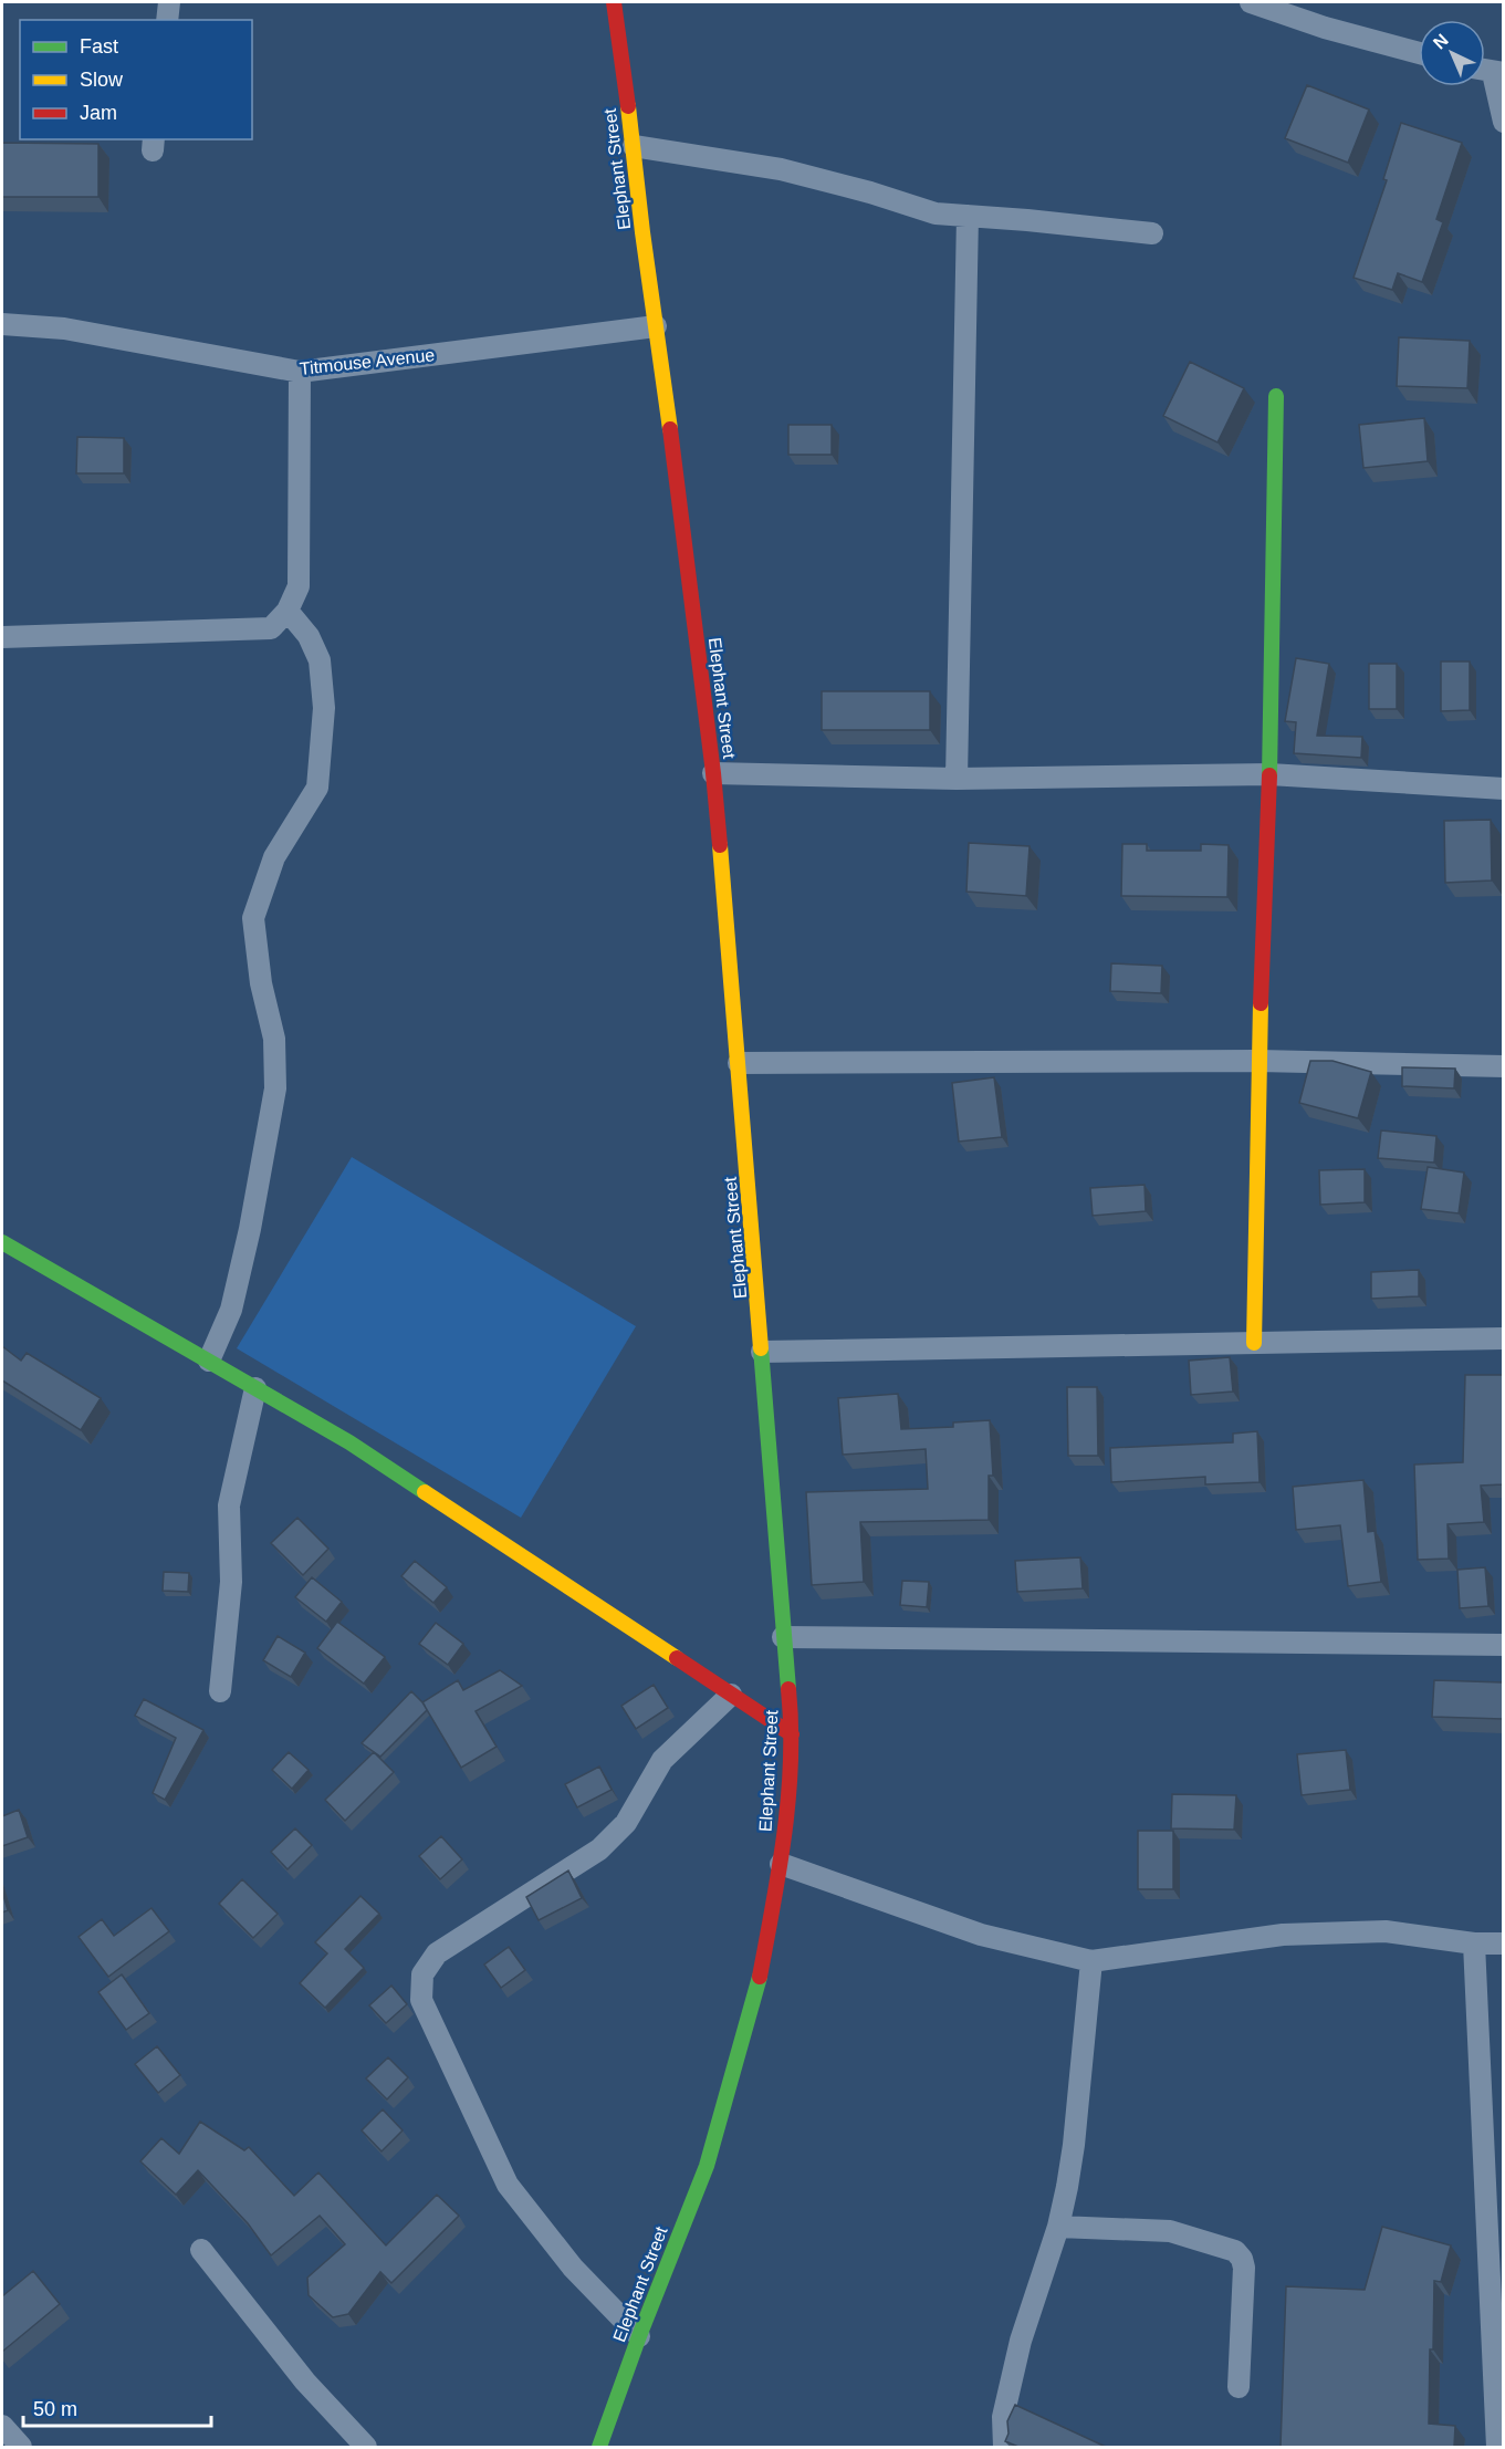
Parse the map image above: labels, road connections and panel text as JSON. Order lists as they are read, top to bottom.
{
  "streets": {
    "main road": ["Elephant Street"],
    "street": ["Titmouse Avenue"]
  },
  "crossings": [
    ["Elephant Street", "Titmouse Avenue"]
  ],
  "legend": ["Fast", "Slow", "Jam"],
  "scale_bar": "50 m",
  "north": "top left"
}
